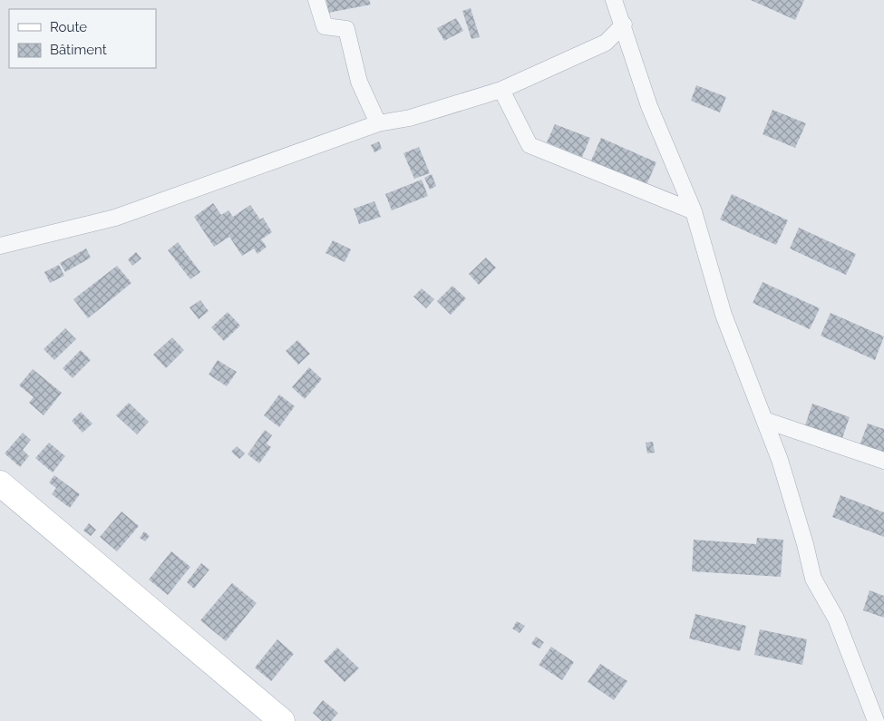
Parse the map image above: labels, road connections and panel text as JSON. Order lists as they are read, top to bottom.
{
  "legend": ["Route", "Bâtiment"]
}
